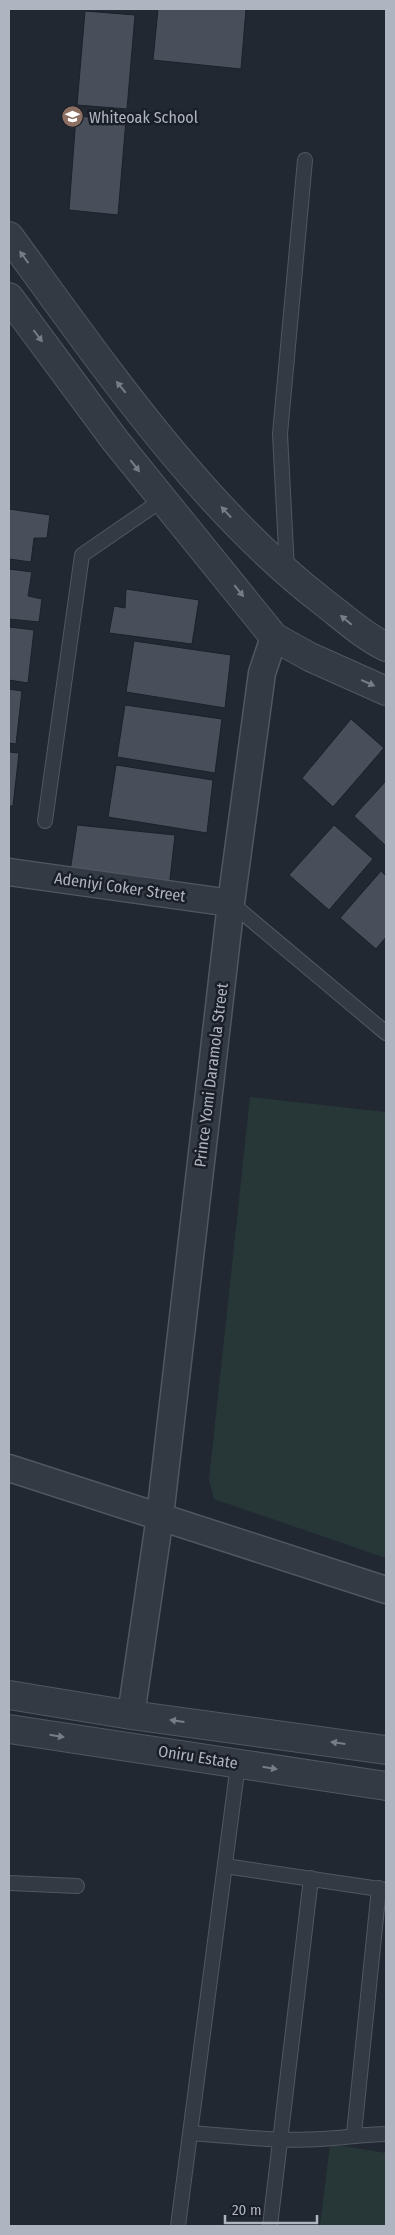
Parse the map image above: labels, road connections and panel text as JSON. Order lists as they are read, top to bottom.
{
  "streets": {
    "street": ["Adeniyi Coker Street", "Prince Yomi Daramola Street", "Oniru Estate"]
  },
  "crossings": [
    ["Adeniyi Coker Street", "Prince Yomi Daramola Street"],
    ["Prince Yomi Daramola Street", "Oniru Estate"]
  ],
  "places": {
    "school or university": ["Whiteoak School"]
  },
  "scale_bar": "20 m"
}
